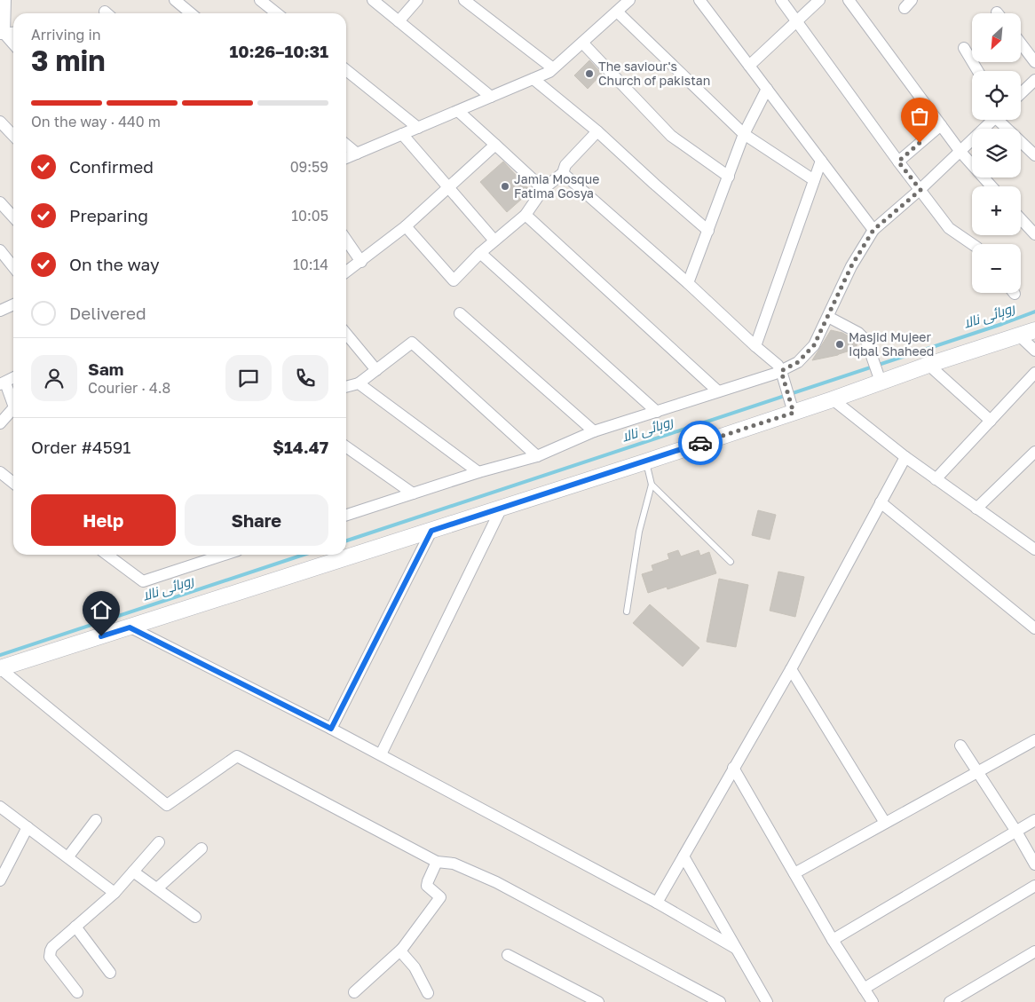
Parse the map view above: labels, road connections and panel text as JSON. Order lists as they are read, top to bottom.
{
  "water": ["روہائی نالا"],
  "places": ["The saviour's Church of pakistan", "Jamia Mosque Fatima Gosya", "Masjid Mujeer Iqbal Shaheed"],
  "north": "bottom left",
  "page": {
    "map_buttons": ["+", "−"],
    "heading": ["3 min", "Arriving in", "10:26–10:31"],
    "panel": [
      "Sam",
      "Courier · 4.8",
      "Order #4591",
      "$14.47"
    ],
    "bar": "On the way · 440 m",
    "list": [
      ["Confirmed", "09:59"],
      ["Preparing", "10:05"],
      ["On the way", "10:14"],
      "Delivered"
    ],
    "buttons": ["Help", "Share"]
  }
}
